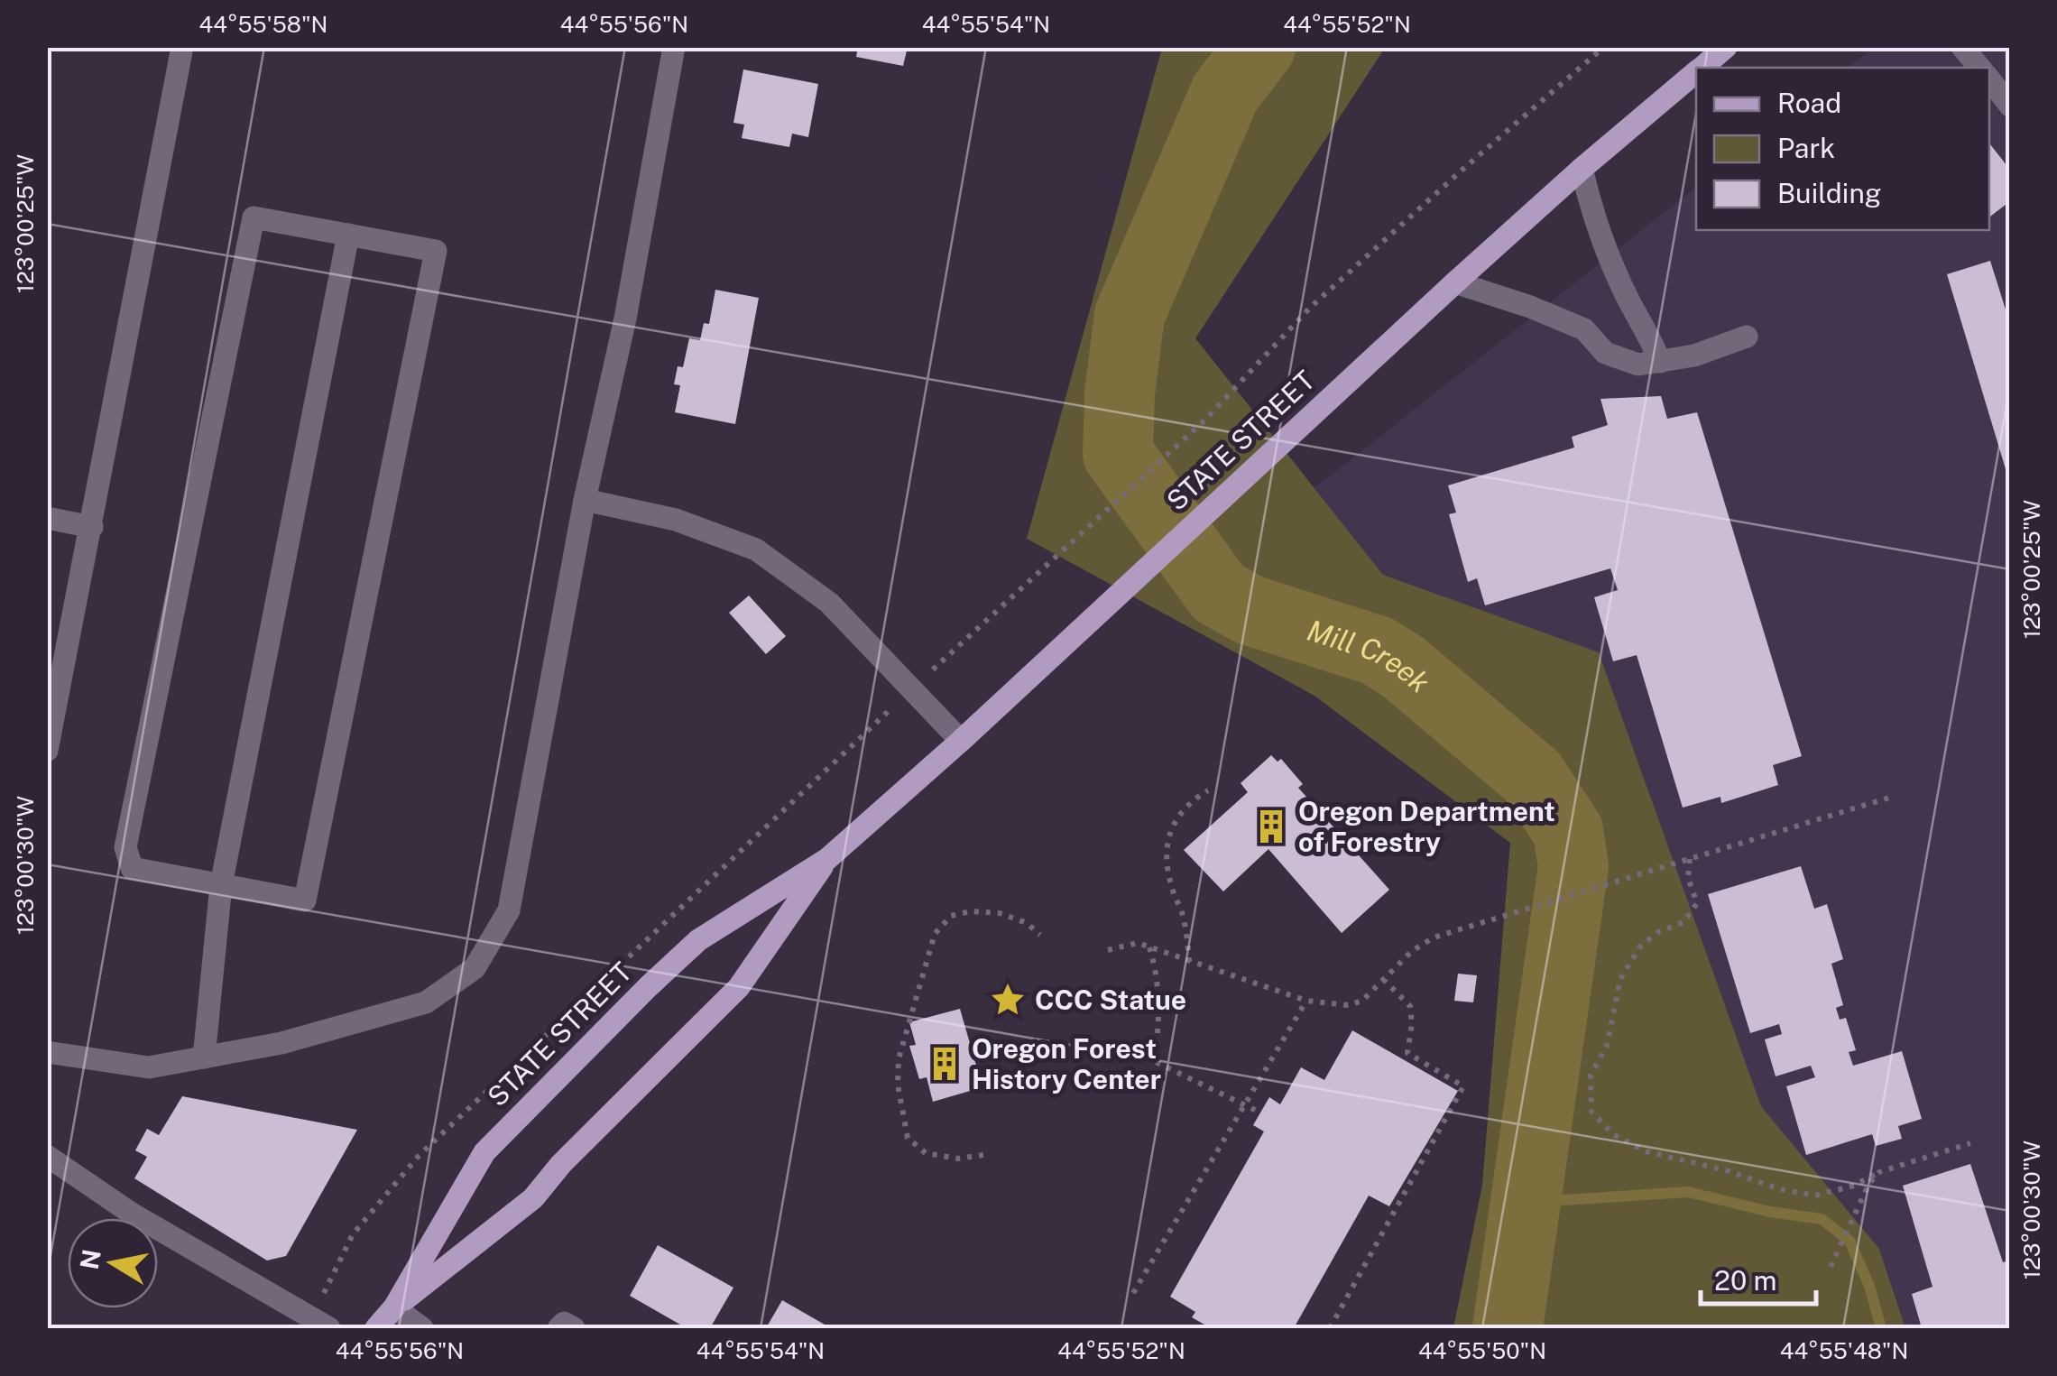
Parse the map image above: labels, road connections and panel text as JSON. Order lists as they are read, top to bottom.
{
  "streets": {
    "main road": ["STATE STREET"]
  },
  "water": ["Mill Creek"],
  "places": {
    "building": ["Oregon Department of Forestry", "Oregon Forest History Center"],
    "place": ["CCC Statue"]
  },
  "legend": ["Road", "Park", "Building"],
  "scale_bar": "20 m",
  "north": "left",
  "coordinates": [
    "44°55'58\"N",
    "44°55'56\"N",
    "44°55'54\"N",
    "44°55'52\"N",
    "123°00'25\"W",
    "123°00'30\"W",
    "44°55'50\"N",
    "44°55'48\"N"
  ]
}
